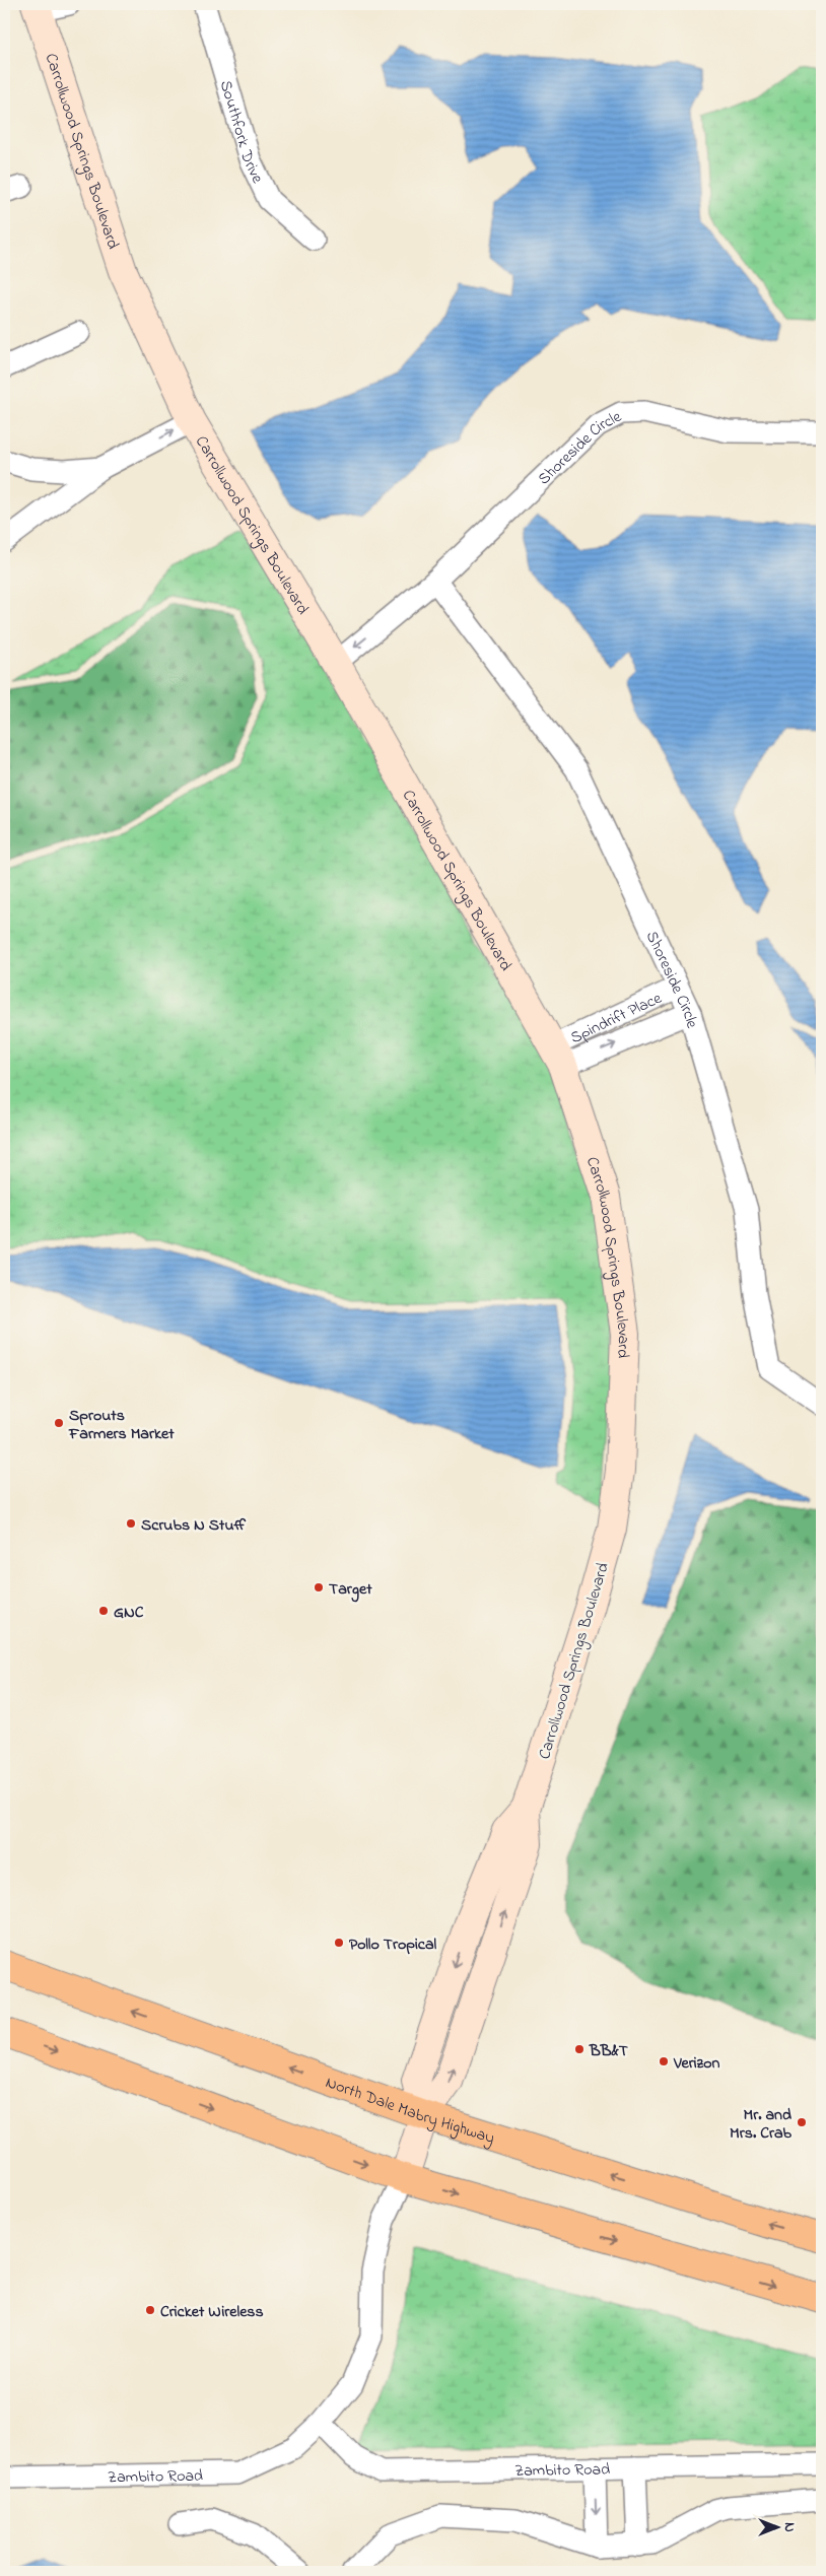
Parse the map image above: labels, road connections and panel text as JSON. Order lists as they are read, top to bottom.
{
  "streets": {
    "main road": ["North Dale Mabry Highway"],
    "street": [
      "Southfork Drive",
      "Carrollwood Springs Boulevard",
      "Shoreside Circle",
      "Spindrift Place",
      "Zambito Road"
    ]
  },
  "crossings": [
    ["Carrollwood Springs Boulevard", "Shoreside Circle"],
    ["Carrollwood Springs Boulevard", "Spindrift Place"],
    ["Carrollwood Springs Boulevard", "North Dale Mabry Highway"],
    ["Shoreside Circle", "Spindrift Place"]
  ],
  "places": [
    "Sprouts Farmers Market",
    "Scrubs N Stuff",
    "Target",
    "GNC",
    "Pollo Tropical",
    "BB&T",
    "Verizon",
    "Mr. and Mrs. Crab",
    "Cricket Wireless"
  ],
  "north": "right"
}
